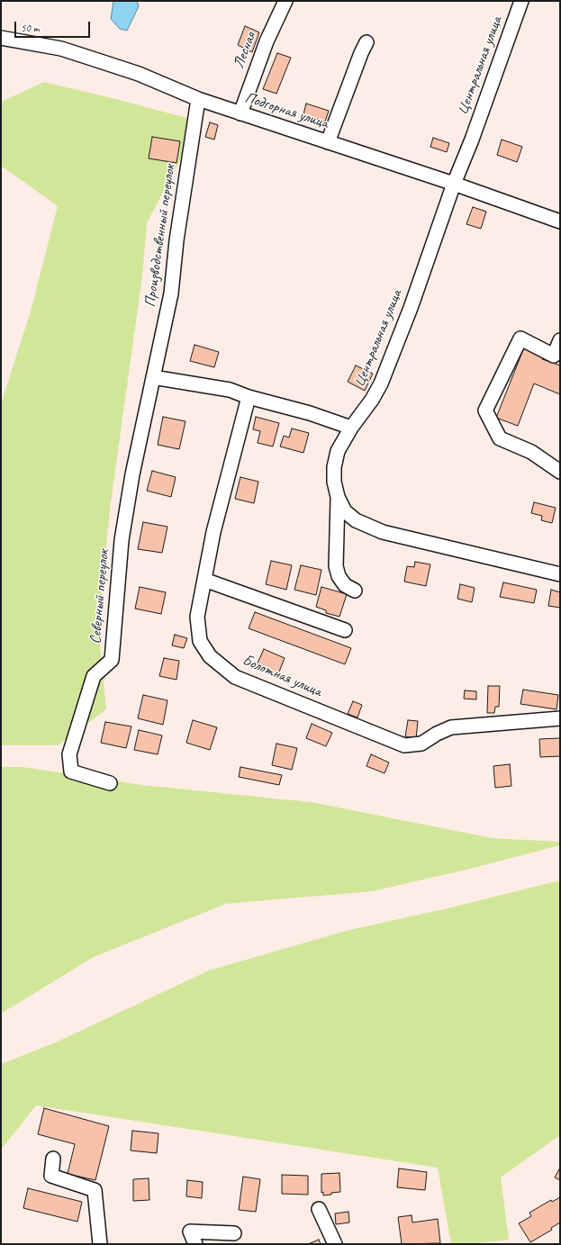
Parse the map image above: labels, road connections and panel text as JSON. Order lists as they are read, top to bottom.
{
  "streets": {
    "street": [
      "Лесная",
      "Центральная улица",
      "Подгорная улица",
      "Производственный переулок",
      "Северный переулок",
      "Болотная улица"
    ]
  },
  "crossings": [
    ["Лесная", "Подгорная улица"],
    ["Центральная улица", "Подгорная улица"],
    ["Подгорная улица", "Производственный переулок"],
    ["Производственный переулок", "Северный переулок"]
  ],
  "scale_bar": "50 m"
}
